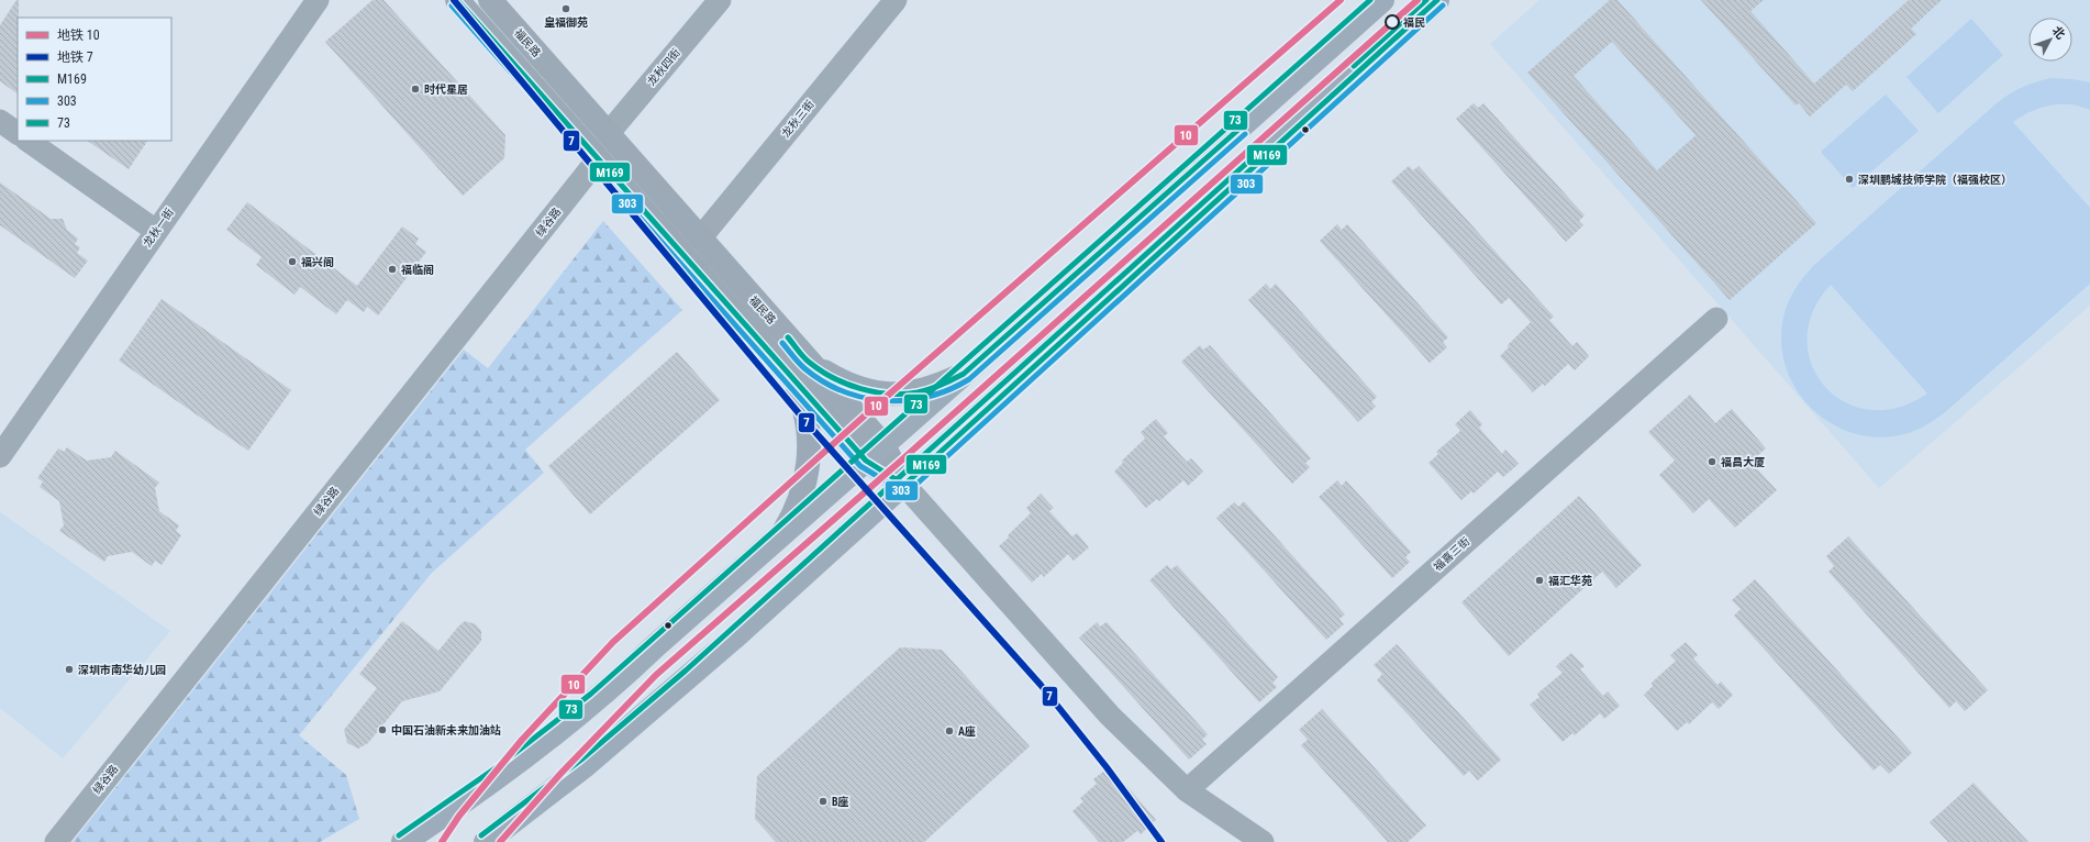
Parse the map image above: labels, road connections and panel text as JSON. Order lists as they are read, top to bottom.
{
  "streets": {
    "main road": ["福民路"],
    "street": [
      "龙秋四街",
      "龙秋三街",
      "绿谷路",
      "龙秋一街",
      "福喜三街"
    ]
  },
  "crossings": [
    ["福民路", "龙秋四街"],
    ["福民路", "龙秋三街"]
  ],
  "places": [
    "皇福御苑",
    "福民",
    "时代星居",
    "深圳鹏城技师学院（福强校区）",
    "福兴阁",
    "福临阁",
    "福昌大厦",
    "福汇华苑",
    "深圳市南华幼儿园",
    "中国石油新未来加油站",
    "A座",
    "B座"
  ],
  "lines": [
    "metro line 10",
    "metro line 7",
    "transit line M169",
    "transit line 73",
    "transit line 303"
  ],
  "legend": [
    "地铁 10",
    "地铁 7",
    "M169",
    "303",
    "73"
  ],
  "north": "top right"
}
